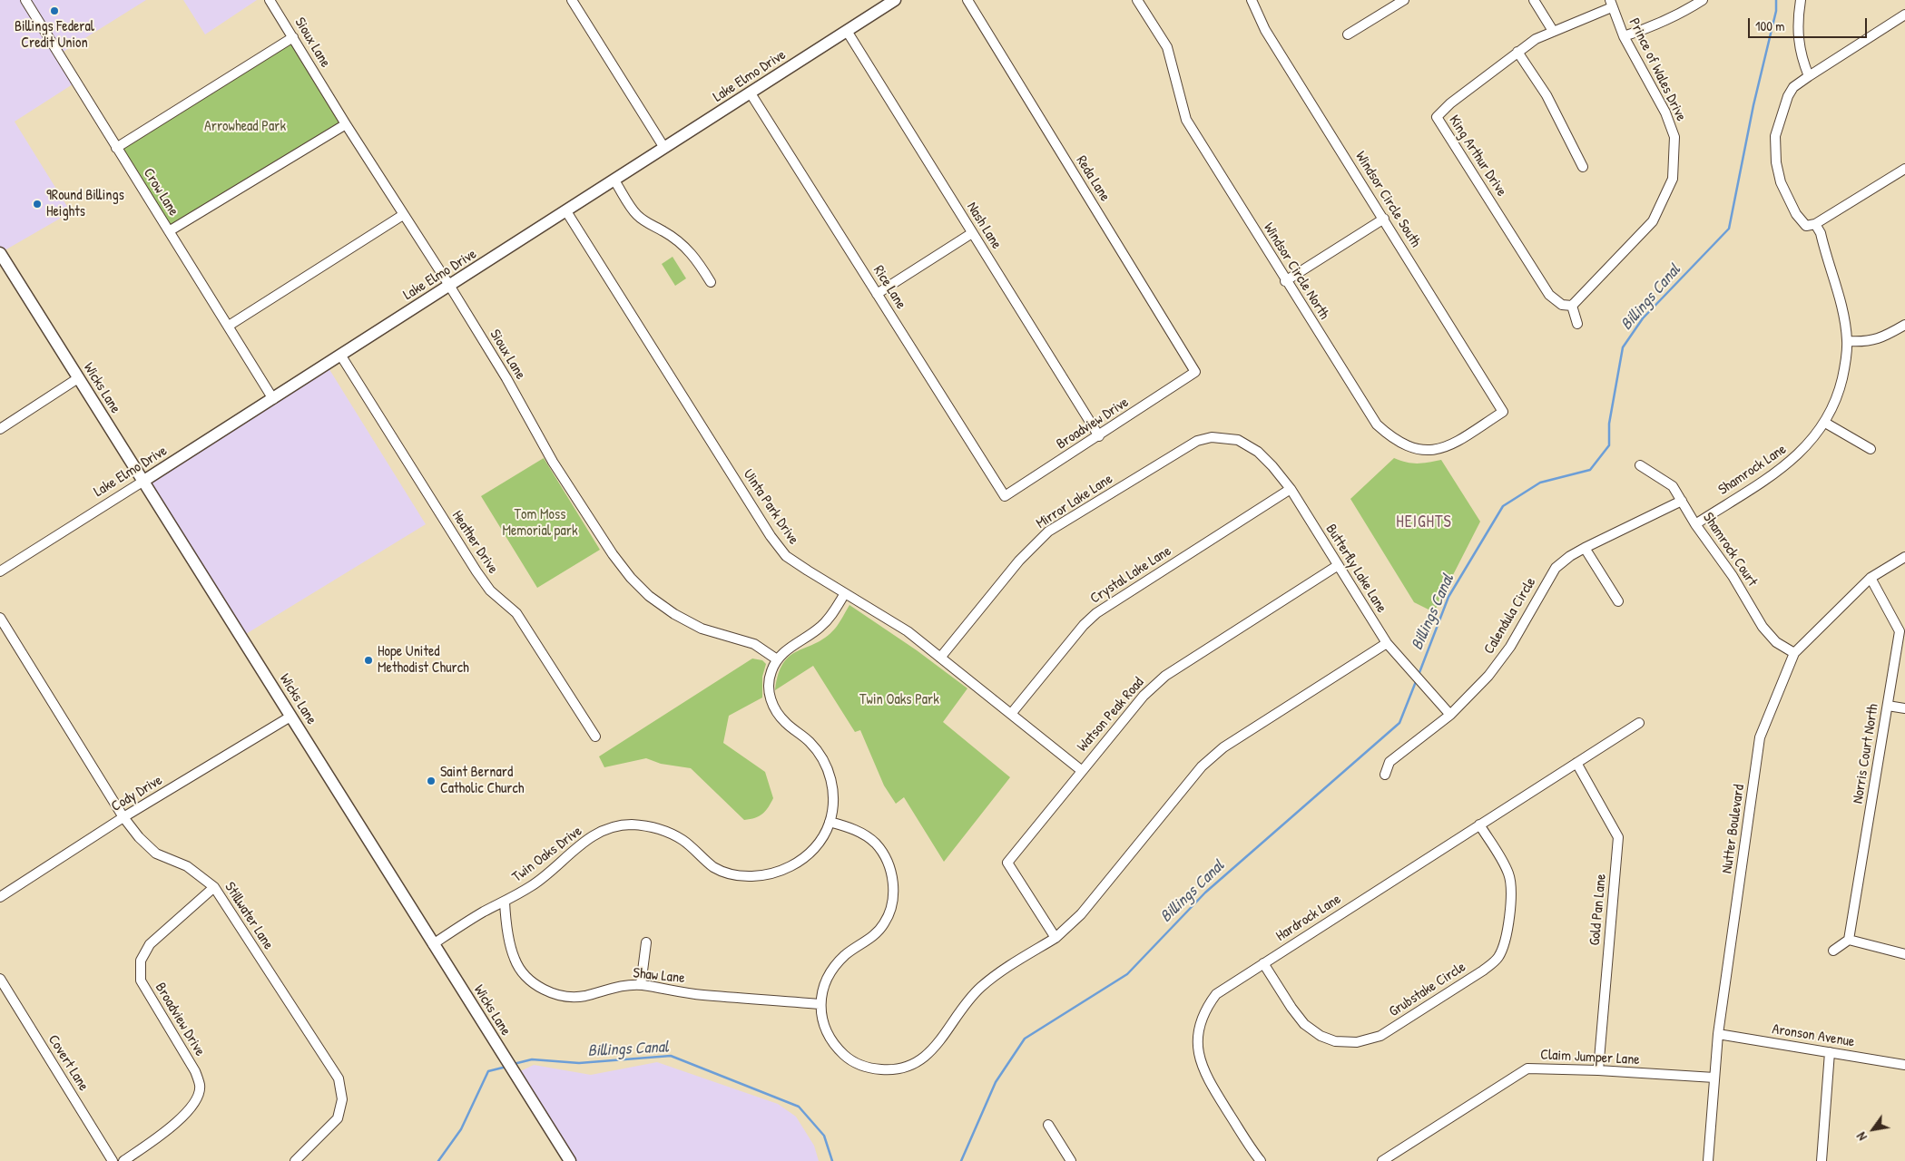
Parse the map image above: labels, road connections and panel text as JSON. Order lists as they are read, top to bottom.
{
  "streets": {
    "main road": ["Lake Elmo Drive", "Wicks Lane"],
    "street": [
      "Sioux Lane",
      "Prince of Wales Drive",
      "King Arthur Drive",
      "Reda Lane",
      "Crow Lane",
      "Windsor Circle South",
      "Nash Lane",
      "Windsor Circle North",
      "Rice Lane",
      "Broadview Drive",
      "Shamrock Lane",
      "Mirror Lake Lane",
      "Uinta Park Drive",
      "Heather Drive",
      "Shamrock Court",
      "Butterfly Lake Lane",
      "Crystal Lake Lane",
      "Calendula Circle",
      "Watson Peak Road",
      "Norris Court North",
      "Cody Drive",
      "Nutter Boulevard",
      "Twin Oaks Drive",
      "Gold Pan Lane",
      "Stillwater Lane",
      "Hardrock Lane",
      "Shaw Lane",
      "Grubstake Circle",
      "Aronson Avenue",
      "Claim Jumper Lane",
      "Covert Lane"
    ]
  },
  "crossings": [
    ["Sioux Lane", "Lake Elmo Drive"],
    ["Sioux Lane", "Twin Oaks Drive"],
    ["Prince of Wales Drive", "King Arthur Drive"],
    ["Lake Elmo Drive", "Crow Lane"],
    ["Lake Elmo Drive", "Nash Lane"],
    ["Lake Elmo Drive", "Rice Lane"],
    ["Lake Elmo Drive", "Wicks Lane"],
    ["Lake Elmo Drive", "Uinta Park Drive"],
    ["Lake Elmo Drive", "Heather Drive"],
    ["Reda Lane", "Broadview Drive"],
    ["Windsor Circle South", "Windsor Circle North"],
    ["Nash Lane", "Broadview Drive"],
    ["Rice Lane", "Broadview Drive"],
    ["Wicks Lane", "Cody Drive"],
    ["Wicks Lane", "Twin Oaks Drive"],
    ["Broadview Drive", "Stillwater Lane"],
    ["Shamrock Lane", "Shamrock Court"],
    ["Mirror Lake Lane", "Uinta Park Drive"],
    ["Mirror Lake Lane", "Butterfly Lake Lane"],
    ["Uinta Park Drive", "Crystal Lake Lane"],
    ["Uinta Park Drive", "Watson Peak Road"],
    ["Uinta Park Drive", "Twin Oaks Drive"],
    ["Shamrock Court", "Calendula Circle"],
    ["Shamrock Court", "Nutter Boulevard"],
    ["Butterfly Lake Lane", "Crystal Lake Lane"],
    ["Butterfly Lake Lane", "Calendula Circle"],
    ["Butterfly Lake Lane", "Watson Peak Road"],
    ["Norris Court North", "Nutter Boulevard"],
    ["Cody Drive", "Stillwater Lane"],
    ["Nutter Boulevard", "Aronson Avenue"],
    ["Nutter Boulevard", "Claim Jumper Lane"],
    ["Twin Oaks Drive", "Shaw Lane"],
    ["Gold Pan Lane", "Hardrock Lane"],
    ["Gold Pan Lane", "Claim Jumper Lane"],
    ["Hardrock Lane", "Grubstake Circle"]
  ],
  "districts": ["HEIGHTS"],
  "water": ["Billings Canal"],
  "parks": ["Arrowhead Park", "Tom Moss Memorial park", "Twin Oaks Park"],
  "places": [
    "Billings Federal Credit Union",
    "9Round Billings Heights",
    "Hope United Methodist Church",
    "Saint Bernard Catholic Church"
  ],
  "scale_bar": "100 m",
  "north": "bottom left"
}
